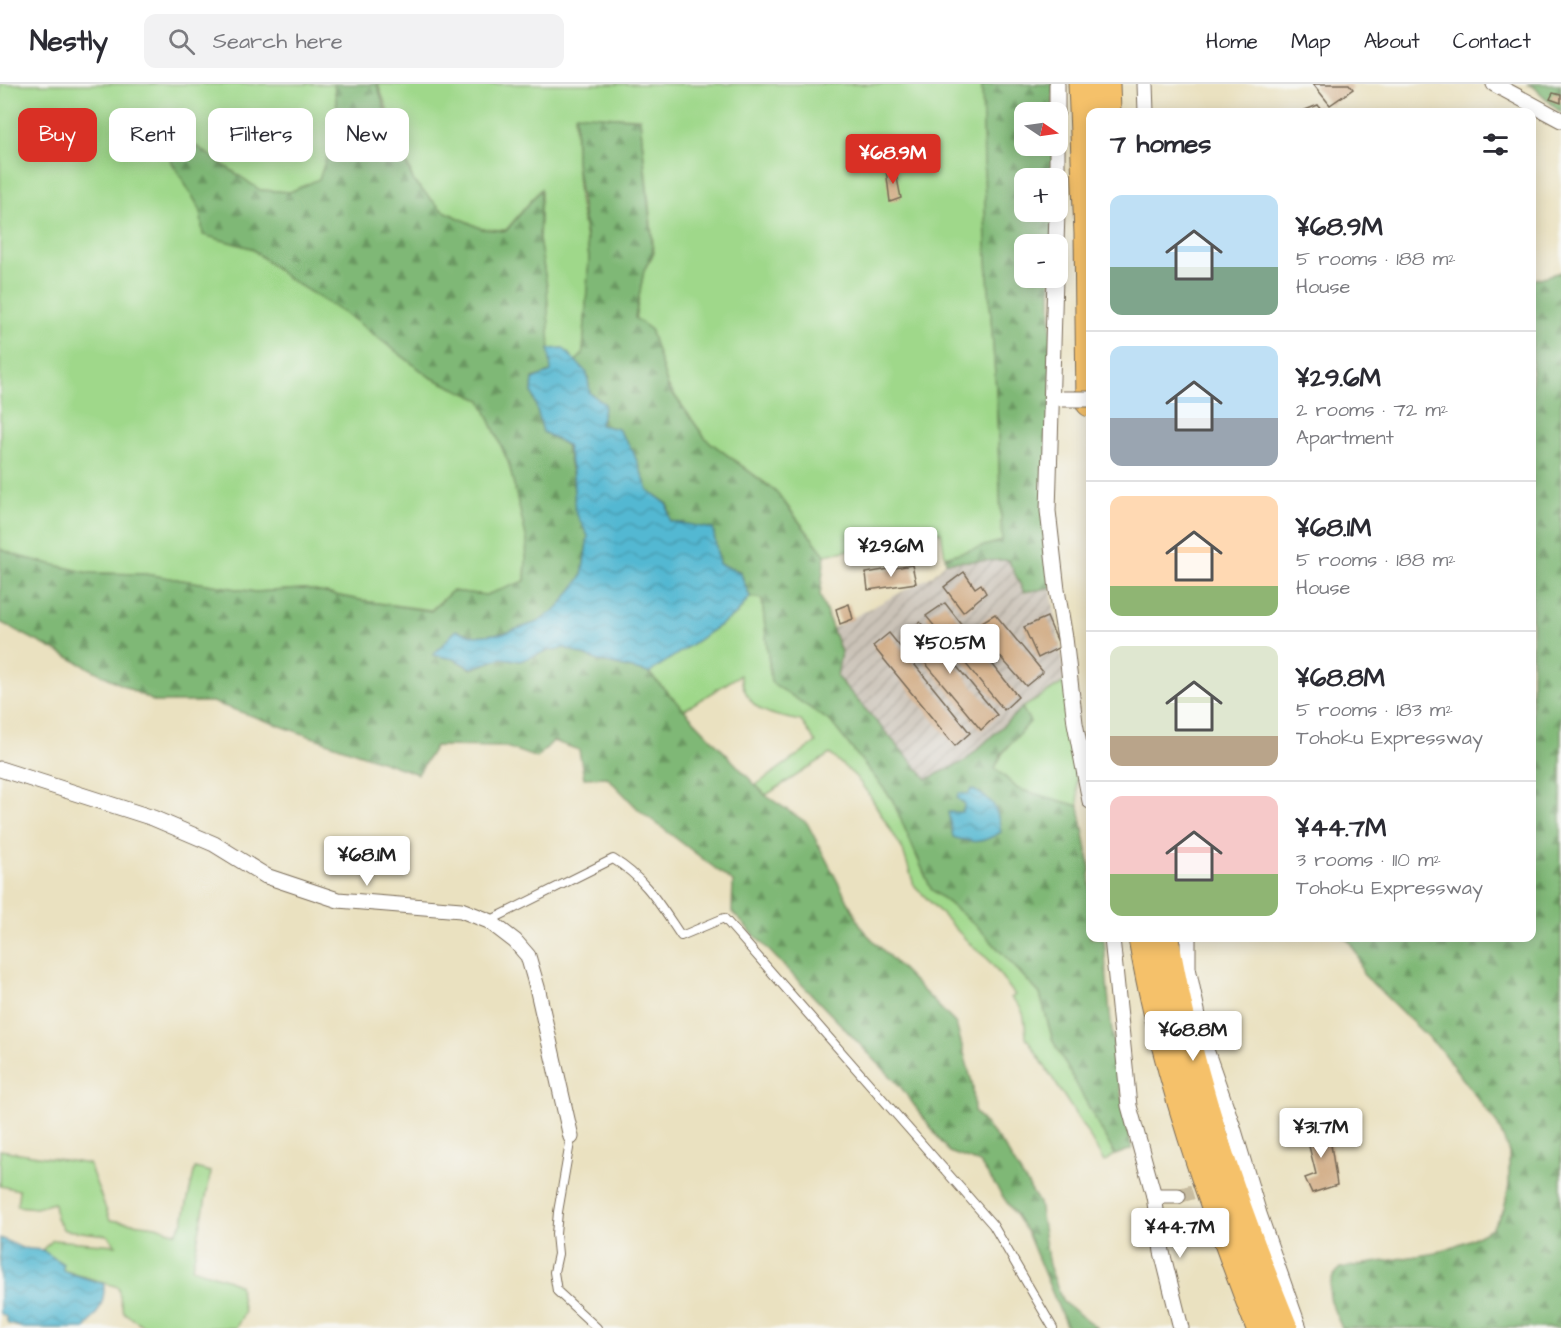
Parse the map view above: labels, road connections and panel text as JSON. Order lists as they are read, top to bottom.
{
  "north": "right",
  "page": {
    "header": "Nestly",
    "search": "Search here",
    "nav": [
      "Home",
      "Map",
      "About",
      "Contact"
    ],
    "map_buttons": ["+", "−"],
    "chip": [
      "Buy",
      "Rent",
      "Filters",
      "New"
    ],
    "heading": "7 homes",
    "price": [
      "¥68.9M",
      "¥29.6M",
      "¥50.5M",
      "¥68.1M",
      "¥68.8M",
      "¥31.7M",
      "¥44.7M"
    ],
    "list": [
      {
        "name": "¥68.9M",
        "note": "5 rooms · 188 m² · House"
      },
      {
        "name": "¥29.6M",
        "note": "2 rooms · 72 m² · Apartment"
      },
      {
        "name": "¥68.1M",
        "note": "5 rooms · 188 m² · House"
      },
      {
        "name": "¥68.8M",
        "note": "5 rooms · 183 m² · Tohoku Expressway"
      },
      {
        "name": "¥44.7M",
        "note": "3 rooms · 110 m² · Tohoku Expressway"
      }
    ]
  }
}
